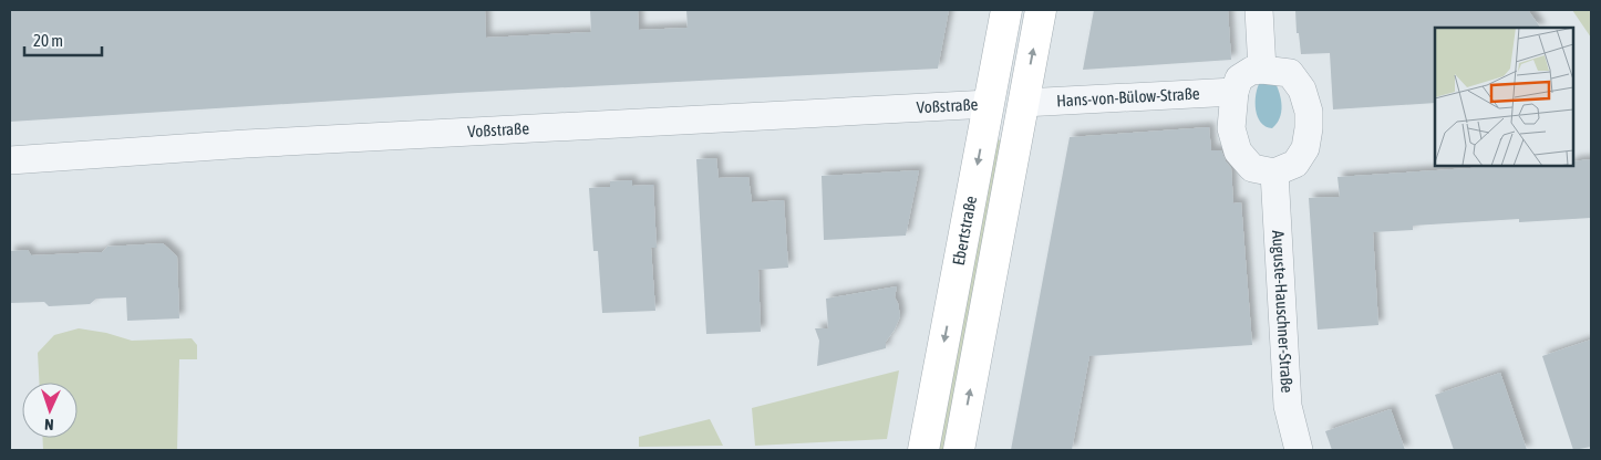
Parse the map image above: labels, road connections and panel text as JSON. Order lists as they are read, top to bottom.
{
  "streets": {
    "main road": ["Ebertstraße"],
    "street": ["Hans-von-Bülow-Straße", "Voßstraße", "Auguste-Hauschner-Straße"]
  },
  "crossings": [
    ["Hans-von-Bülow-Straße", "Ebertstraße"],
    ["Hans-von-Bülow-Straße", "Auguste-Hauschner-Straße"],
    ["Voßstraße", "Ebertstraße"]
  ],
  "scale_bar": "20 m",
  "north": "bottom"
}
